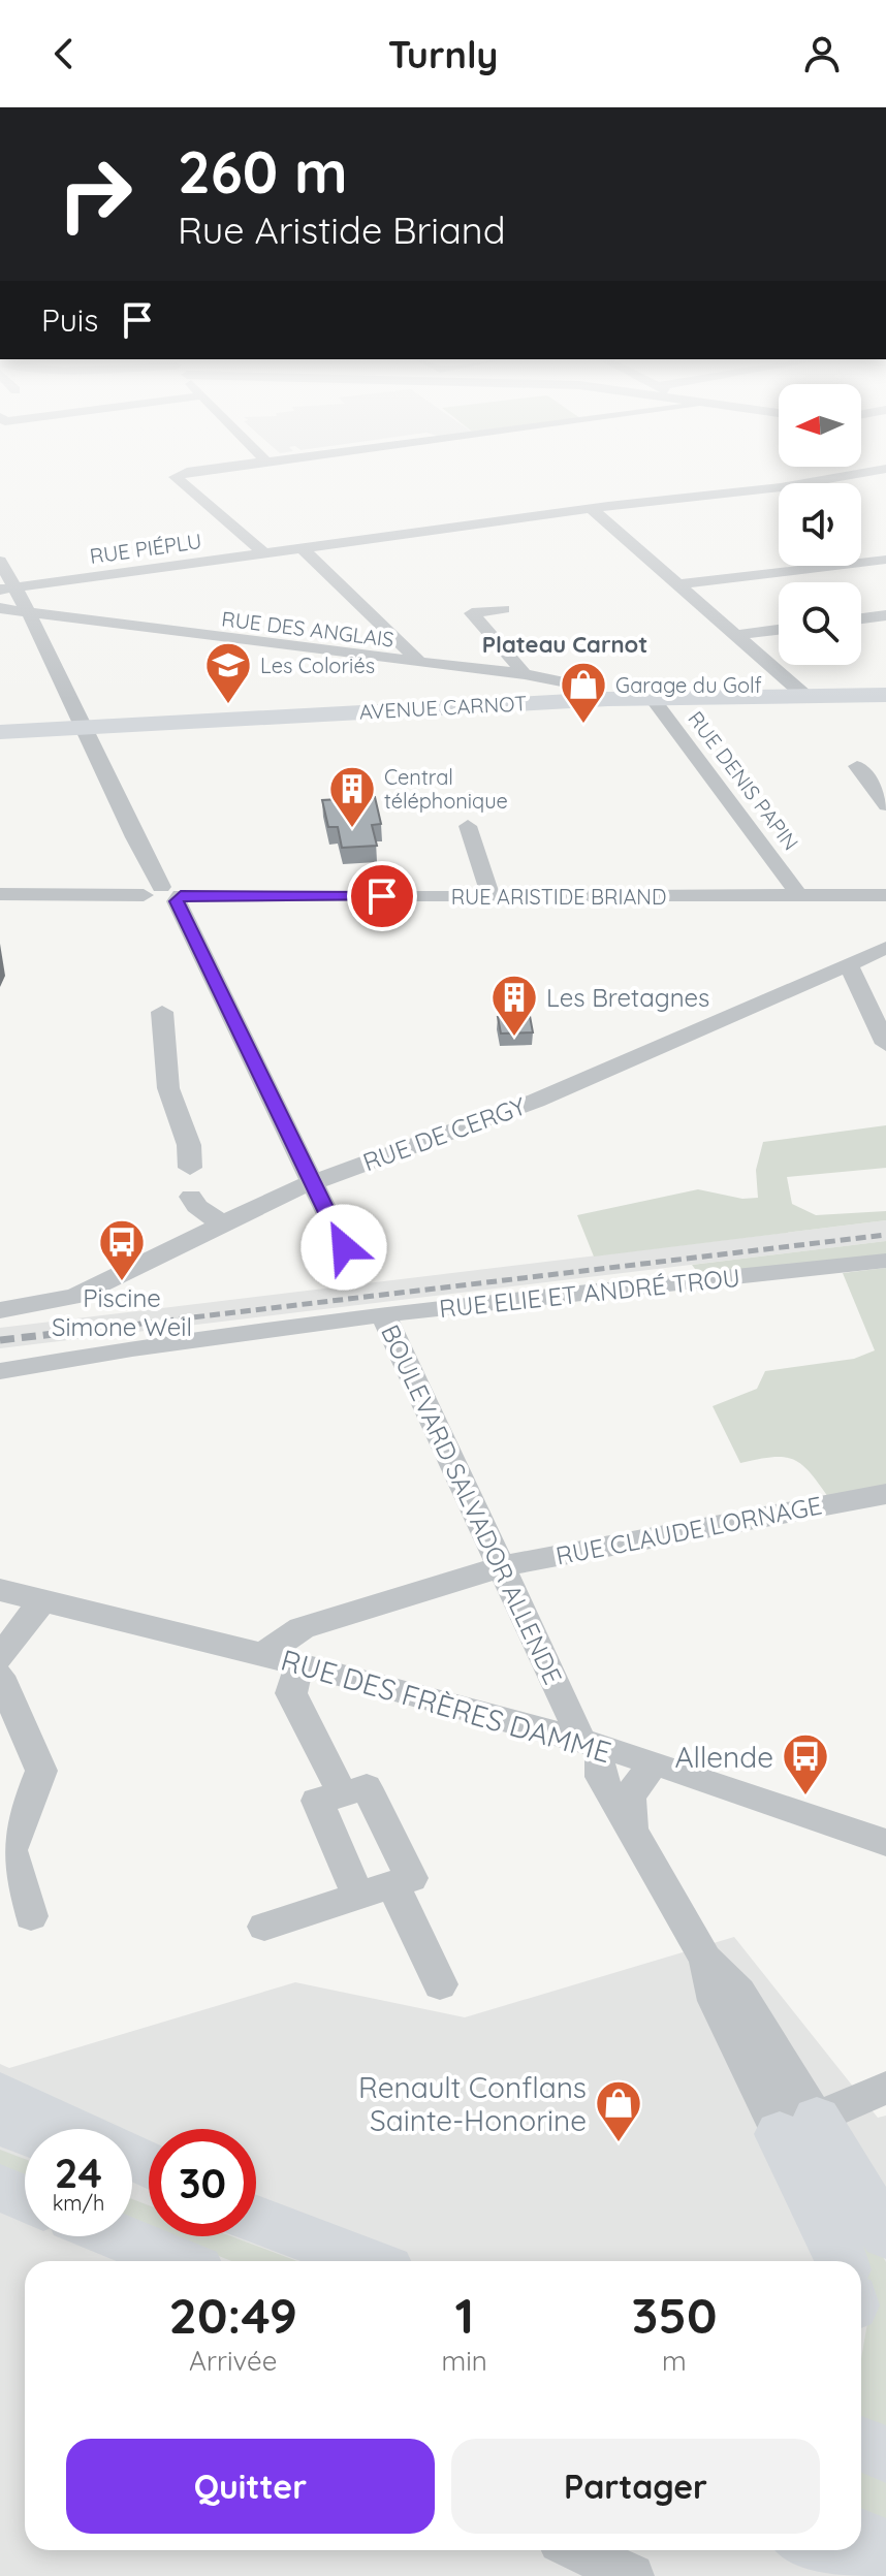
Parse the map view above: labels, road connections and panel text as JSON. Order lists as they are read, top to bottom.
{
  "streets": {
    "main road": ["AVENUE CARNOT"],
    "street": [
      "RUE PIÉPLU",
      "RUE DES ANGLAIS",
      "RUE DENIS PAPIN",
      "RUE ARISTIDE BRIAND",
      "RUE DE CERGY",
      "RUE ELIE ET ANDRÉ TROU",
      "BOULEVARD SALVADOR ALLENDE",
      "RUE CLAUDE LORNAGE",
      "RUE DES FRÈRES DAMME"
    ]
  },
  "crossings": [
    ["RUE DES ANGLAIS", "AVENUE CARNOT"],
    ["AVENUE CARNOT", "RUE DENIS PAPIN"],
    ["RUE DENIS PAPIN", "RUE ARISTIDE BRIAND"],
    ["RUE ELIE ET ANDRÉ TROU", "BOULEVARD SALVADOR ALLENDE"],
    ["BOULEVARD SALVADOR ALLENDE", "RUE CLAUDE LORNAGE"],
    ["BOULEVARD SALVADOR ALLENDE", "RUE DES FRÈRES DAMME"],
    ["RUE CLAUDE LORNAGE", "RUE DES FRÈRES DAMME"]
  ],
  "districts": ["Plateau Carnot"],
  "places": {
    "school or university": ["Les Coloriés"],
    "shop": ["Garage du Golf", "Renault Conflans Sainte-Honorine"],
    "building": ["Central téléphonique", "Les Bretagnes"],
    "bus stop": ["Piscine Simone Weil", "Allende"]
  },
  "north": "left",
  "page": {
    "header": "Turnly",
    "turn": ["260 m", "Rue Aristide Briand"],
    "then": "Puis",
    "speed": "24 km/h",
    "limit": "30",
    "eta": [
      "20:49",
      "Arrivée",
      "1",
      "min",
      "350",
      "m"
    ],
    "buttons": ["Quitter", "Partager"]
  }
}
